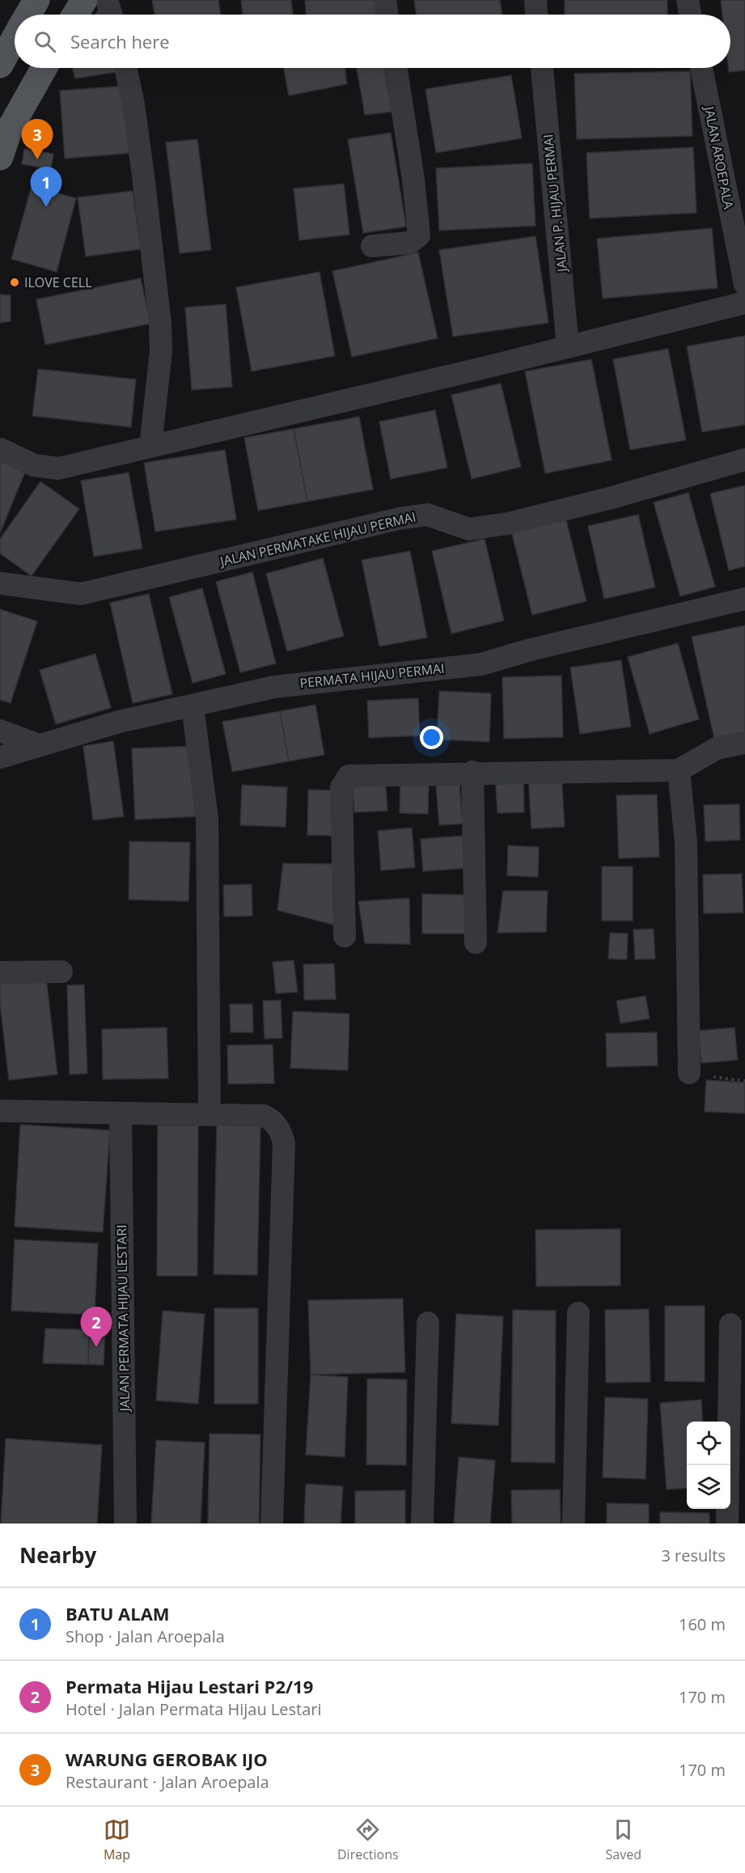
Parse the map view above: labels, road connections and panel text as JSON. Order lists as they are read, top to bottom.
{
  "streets": {
    "street": [
      "JALAN AROEPALA",
      "JALAN P. HIJAU PERMAI",
      "JALAN PERMATAKE HIJAU PERMAI",
      "PERMATA HIJAU PERMAI",
      "JALAN PERMATA HIJAU LESTARI"
    ]
  },
  "places": ["ILOVE CELL"],
  "page": {
    "search": "Search here",
    "pins": ["3", "1", "2"],
    "heading": ["Nearby", "3 results"],
    "list": [
      {
        "mark": "1",
        "name": "BATU ALAM",
        "note": "Shop · Jalan Aroepala",
        "value": "160 m"
      },
      {
        "mark": "2",
        "name": "Permata Hijau Lestari P2/19",
        "note": "Hotel · Jalan Permata Hijau Lestari",
        "value": "170 m"
      },
      {
        "mark": "3",
        "name": "WARUNG GEROBAK IJO",
        "note": "Restaurant · Jalan Aroepala",
        "value": "170 m"
      }
    ],
    "nav": ["Map", "Directions", "Saved"]
  }
}
